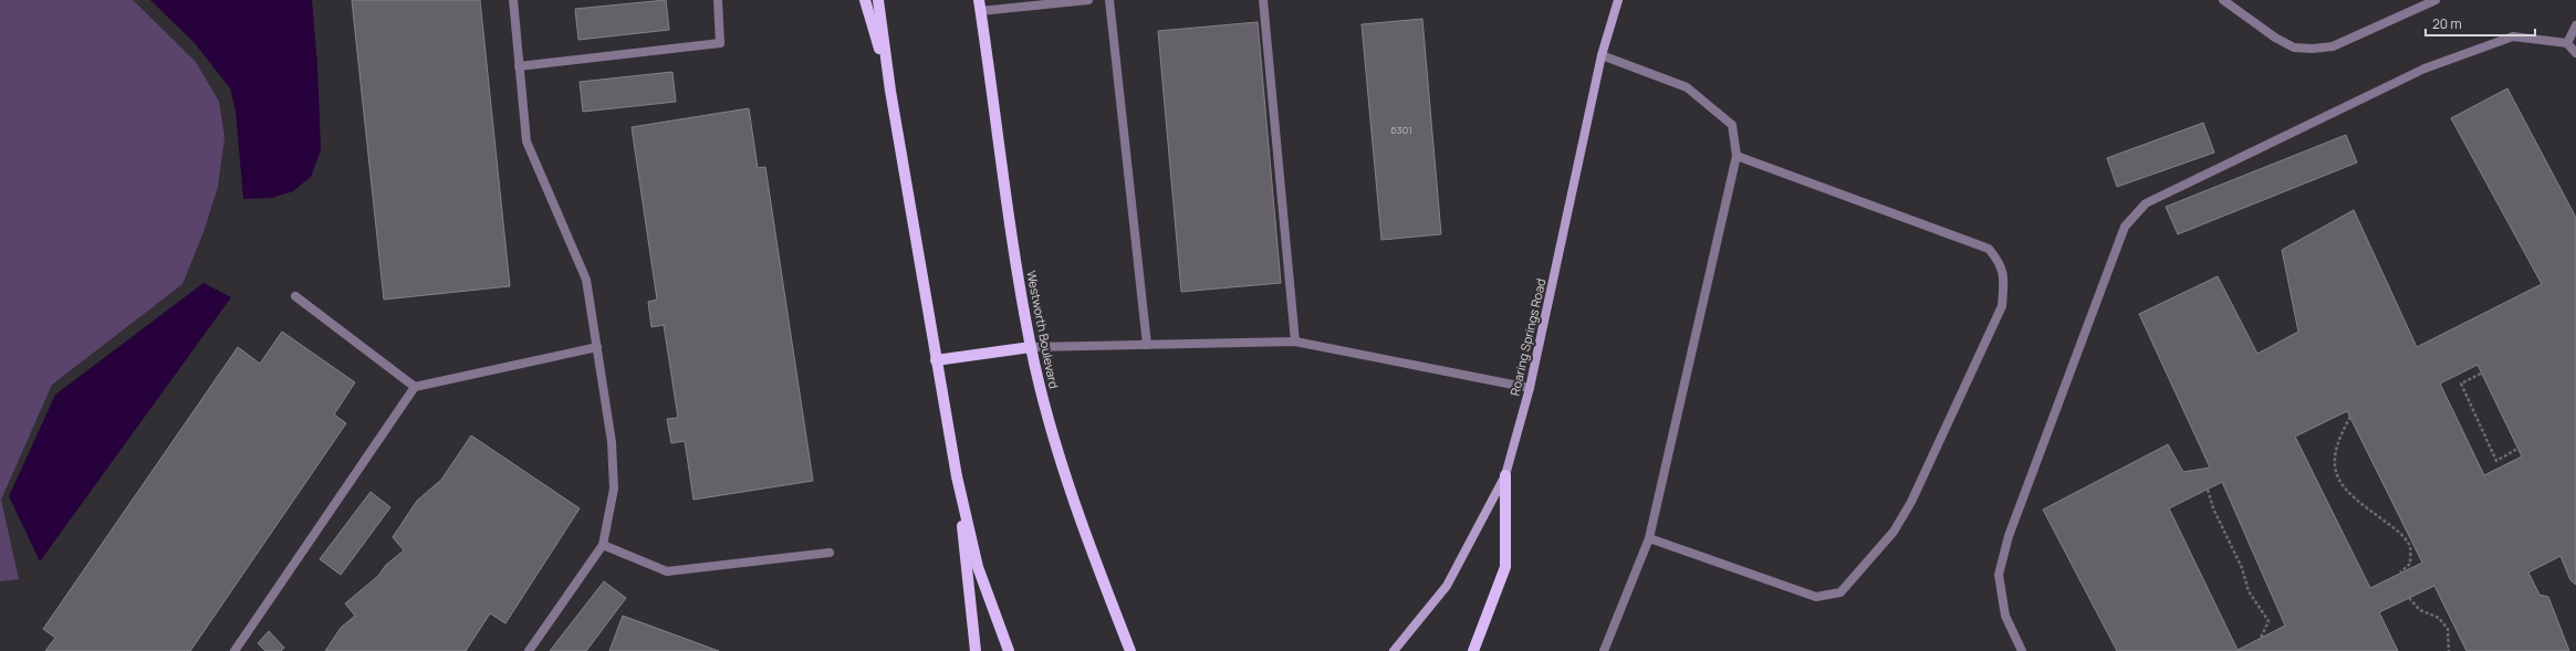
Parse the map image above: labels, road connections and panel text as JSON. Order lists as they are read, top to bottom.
{
  "streets": {
    "main road": ["Westworth Boulevard"],
    "street": ["Roaring Springs Road"]
  },
  "house_numbers": ["6301"],
  "scale_bar": "20 m"
}
